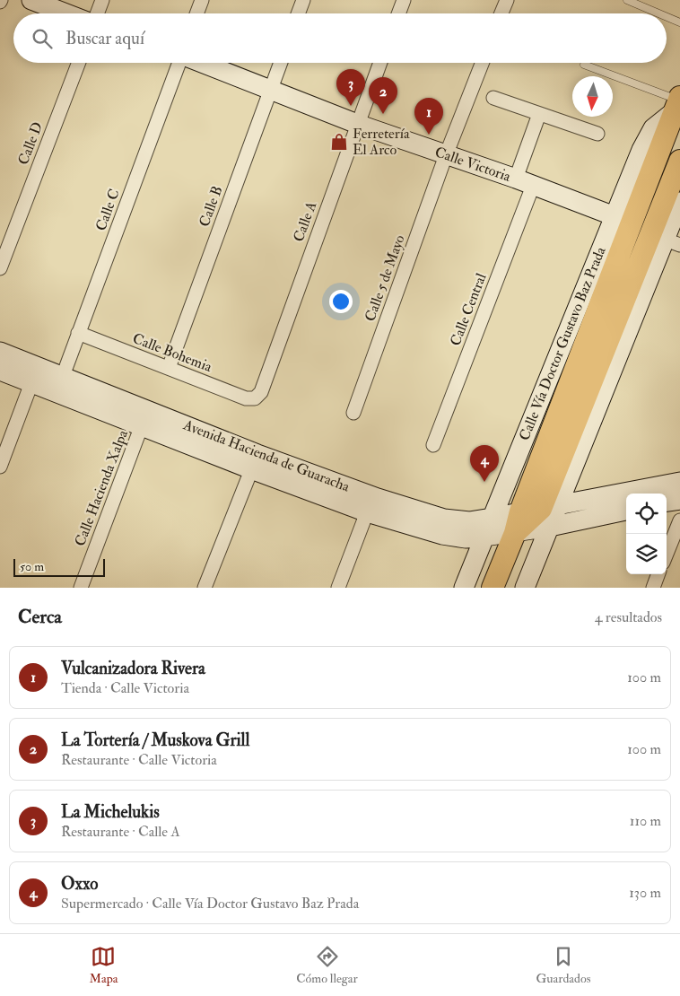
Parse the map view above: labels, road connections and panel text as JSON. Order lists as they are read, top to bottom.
{
  "streets": {
    "main road": ["Calle Vía Doctor Gustavo Baz Prada"],
    "street": [
      "Calle D",
      "Calle Victoria",
      "Calle B",
      "Calle C",
      "Calle A",
      "Calle 5 de Mayo",
      "Calle Central",
      "Calle Bohemia",
      "Avenida Hacienda de Guaracha",
      "Calle Hacienda Xalpa"
    ]
  },
  "crossings": [
    ["Calle Victoria", "Calle B"],
    ["Calle Victoria", "Calle A"],
    ["Calle Victoria", "Calle 5 de Mayo"],
    ["Calle Victoria", "Calle Central"],
    ["Calle Victoria", "Calle Vía Doctor Gustavo Baz Prada"],
    ["Calle B", "Calle Bohemia"],
    ["Calle C", "Calle Bohemia"],
    ["Calle C", "Avenida Hacienda de Guaracha"],
    ["Calle A", "Calle Bohemia"],
    ["Calle Vía Doctor Gustavo Baz Prada", "Avenida Hacienda de Guaracha"],
    ["Avenida Hacienda de Guaracha", "Calle Hacienda Xalpa"]
  ],
  "places": {
    "shop": ["Ferretería El Arco"]
  },
  "scale_bar": "50 m",
  "north": "bottom",
  "page": {
    "search": "Buscar aquí",
    "pins": [
      "3",
      "2",
      "1",
      "4"
    ],
    "scale": "50 m",
    "heading": ["Cerca", "4 resultados"],
    "list": [
      {
        "mark": "1",
        "name": "Vulcanizadora Rivera",
        "note": "Tienda · Calle Victoria",
        "value": "100 m"
      },
      {
        "mark": "2",
        "name": "La Tortería / Muskova Grill",
        "note": "Restaurante · Calle Victoria",
        "value": "100 m"
      },
      {
        "mark": "3",
        "name": "La Michelukis",
        "note": "Restaurante · Calle A",
        "value": "110 m"
      },
      {
        "mark": "4",
        "name": "Oxxo",
        "note": "Supermercado · Calle Vía Doctor Gustavo Baz Prada",
        "value": "130 m"
      }
    ],
    "nav": ["Mapa", "Cómo llegar", "Guardados"]
  }
}
